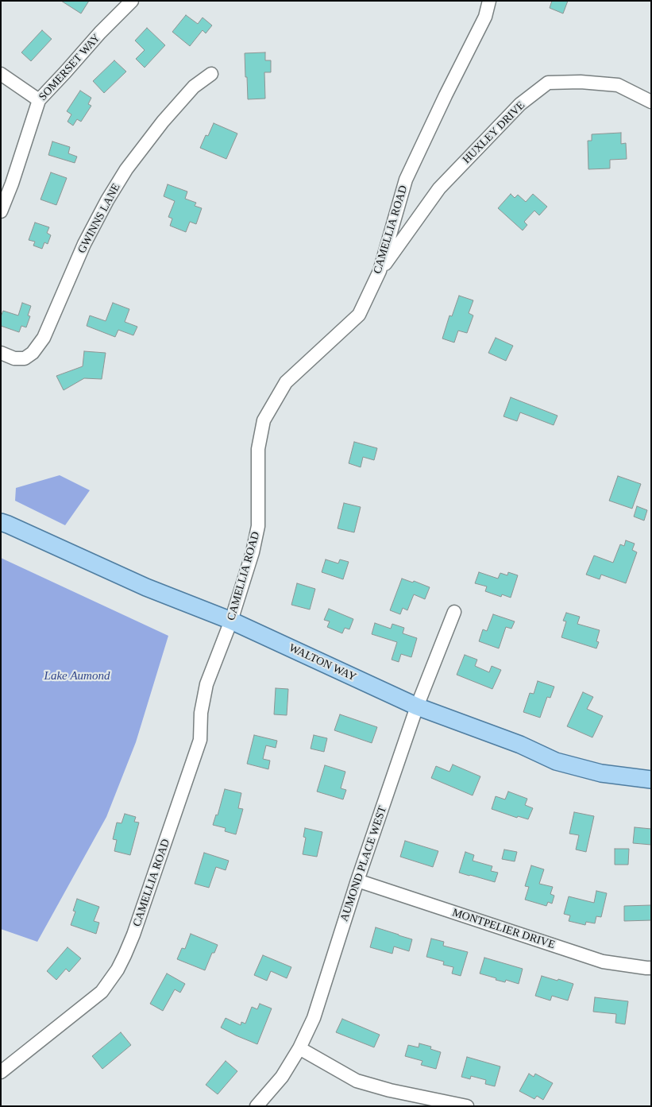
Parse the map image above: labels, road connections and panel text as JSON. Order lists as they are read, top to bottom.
{
  "streets": {
    "main road": ["WALTON WAY"],
    "street": [
      "SOMERSET WAY",
      "HUXLEY DRIVE",
      "GWINNS LANE",
      "CAMELLIA ROAD",
      "AUMOND PLACE WEST",
      "MONTPELIER DRIVE"
    ]
  },
  "crossings": [
    ["HUXLEY DRIVE", "CAMELLIA ROAD"],
    ["CAMELLIA ROAD", "WALTON WAY"],
    ["WALTON WAY", "AUMOND PLACE WEST"],
    ["AUMOND PLACE WEST", "MONTPELIER DRIVE"]
  ],
  "water": ["Lake Aumond"]
}
